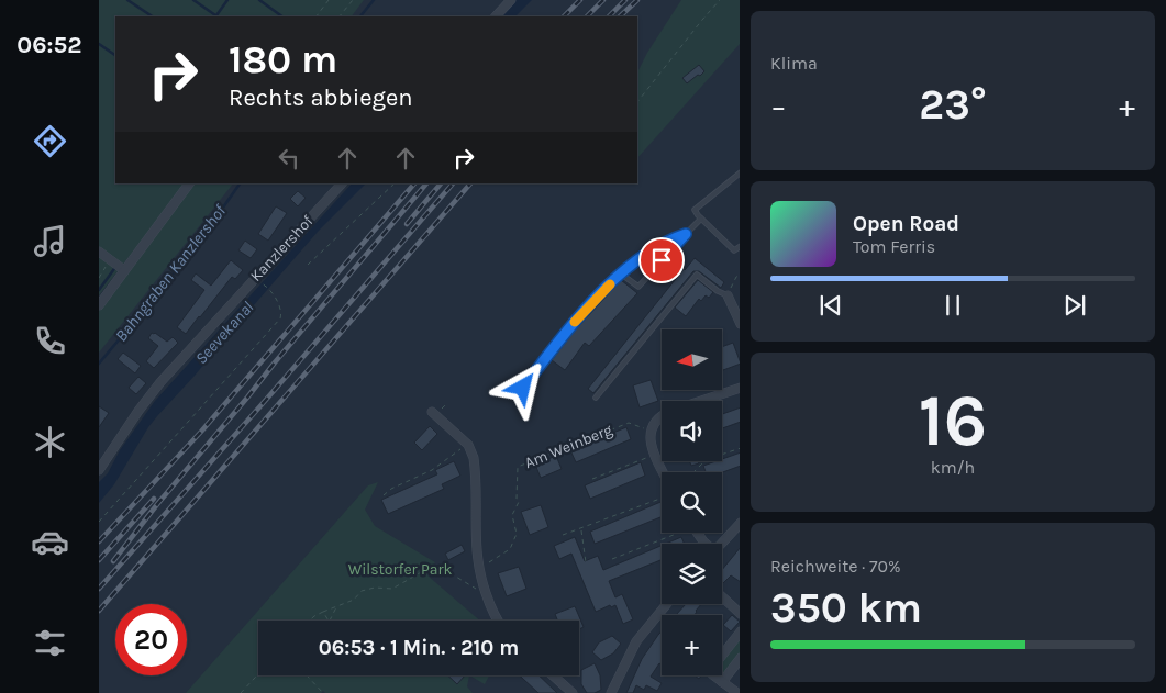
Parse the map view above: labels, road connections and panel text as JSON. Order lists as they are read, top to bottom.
{
  "streets": {
    "street": ["Kanzlershof"],
    "path": ["Am Weinberg"]
  },
  "water": ["Bahngraben Kanzlershof", "Seevekanal"],
  "parks": ["Wilstorfer Park"],
  "north": "left",
  "page": {
    "tabs": "06:52",
    "tile": [
      "Klima",
      ["16", "km/h"],
      ["Reichweite · 70%", "350 km"]
    ],
    "turn": ["180 m", "Rechts abbiegen"],
    "heat": ["−", "23°", "+"],
    "song": ["Open Road", "Tom Ferris"],
    "map_buttons": "+",
    "limit": "20",
    "trip": "06:53 · 1 Min. · 210 m"
  }
}
